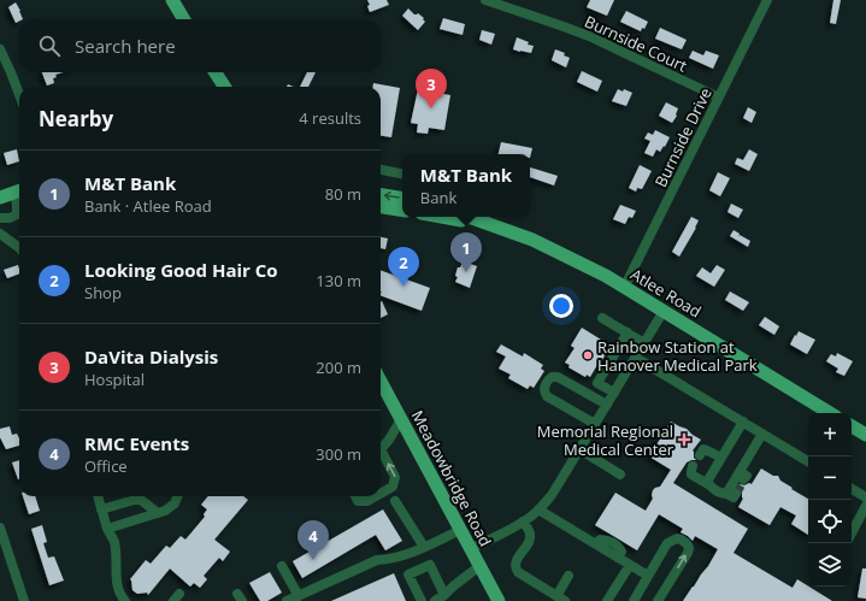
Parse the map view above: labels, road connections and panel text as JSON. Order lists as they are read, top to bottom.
{
  "streets": {
    "main road": ["Atlee Road", "Meadowbridge Road"],
    "street": ["Burnside Court", "Burnside Drive"]
  },
  "crossings": [
    ["Burnside Court", "Burnside Drive"],
    ["Burnside Drive", "Atlee Road"]
  ],
  "places": {
    "other": ["Rainbow Station at Hanover Medical Park"],
    "health": ["Memorial Regional Medical Center"]
  },
  "page": {
    "search": "Search here",
    "pins": [
      "3",
      "1",
      "2",
      "4"
    ],
    "heading": ["Nearby", "4 results"],
    "list": [
      {
        "mark": "1",
        "name": "M&T Bank",
        "note": "Bank · Atlee Road",
        "value": "80 m"
      },
      {
        "mark": "2",
        "name": "Looking Good Hair Co",
        "note": "Shop",
        "value": "130 m"
      },
      {
        "mark": "3",
        "name": "DaVita Dialysis",
        "note": "Hospital",
        "value": "200 m"
      },
      {
        "mark": "4",
        "name": "RMC Events",
        "note": "Office",
        "value": "300 m"
      }
    ],
    "popup": ["M&T Bank", "Bank"],
    "map_buttons": ["+", "−"]
  }
}
